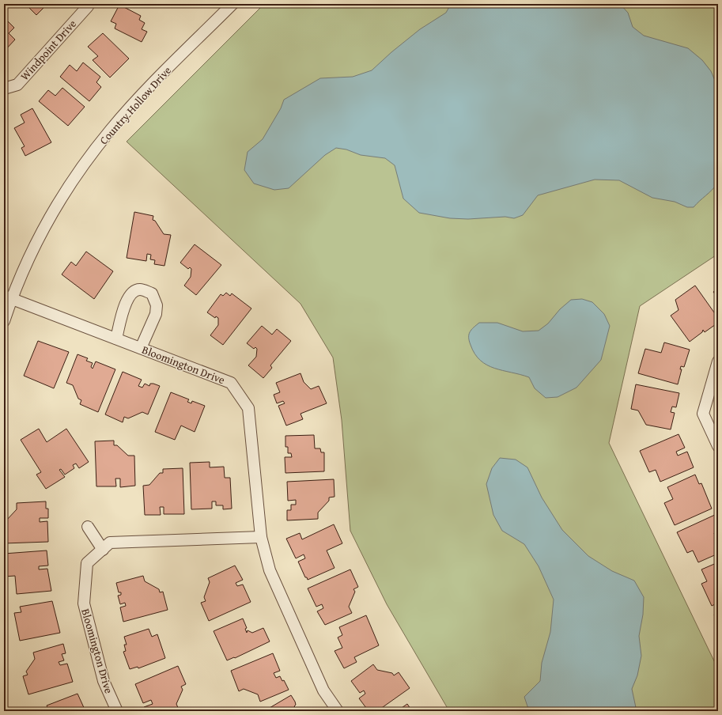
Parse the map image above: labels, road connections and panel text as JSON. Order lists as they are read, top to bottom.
{
  "streets": {
    "street": ["Windpoint Drive", "Country Hollow Drive", "Bloomington Drive"]
  },
  "crossings": [
    ["Country Hollow Drive", "Bloomington Drive"]
  ]
}
